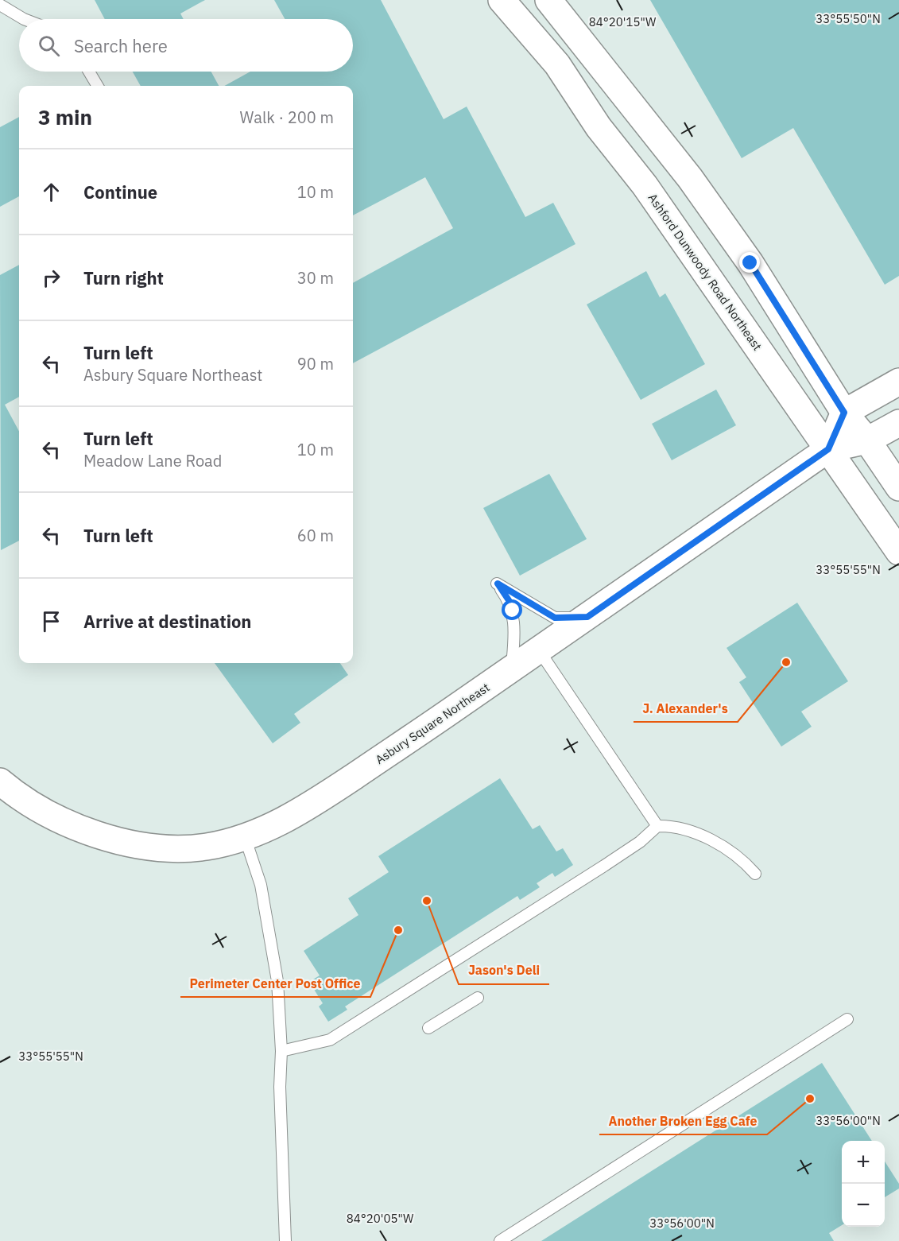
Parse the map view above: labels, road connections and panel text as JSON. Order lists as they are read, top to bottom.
{
  "streets": {
    "main road": ["Ashford Dunwoody Road Northeast", "Asbury Square Northeast"]
  },
  "crossings": [
    ["Ashford Dunwoody Road Northeast", "Asbury Square Northeast"]
  ],
  "places": [
    "J. Alexander's",
    "Jason's Deli",
    "Perimeter Center Post Office",
    "Another Broken Egg Cafe"
  ],
  "page": {
    "search": "Search here",
    "heading": ["3 min", "Walk · 200 m"],
    "list": [
      ["Continue", "10 m"],
      ["Turn right", "30 m"],
      ["Turn left", "Asbury Square Northeast", "90 m"],
      ["Turn left", "Meadow Lane Road", "10 m"],
      ["Turn left", "60 m"],
      "Arrive at destination"
    ],
    "map_buttons": ["+", "−"]
  },
  "coordinates": [
    "33°55'50\"N",
    "84°20'15\"W",
    "33°55'55\"N",
    "33°56'00\"N",
    "84°20'05\"W"
  ]
}
